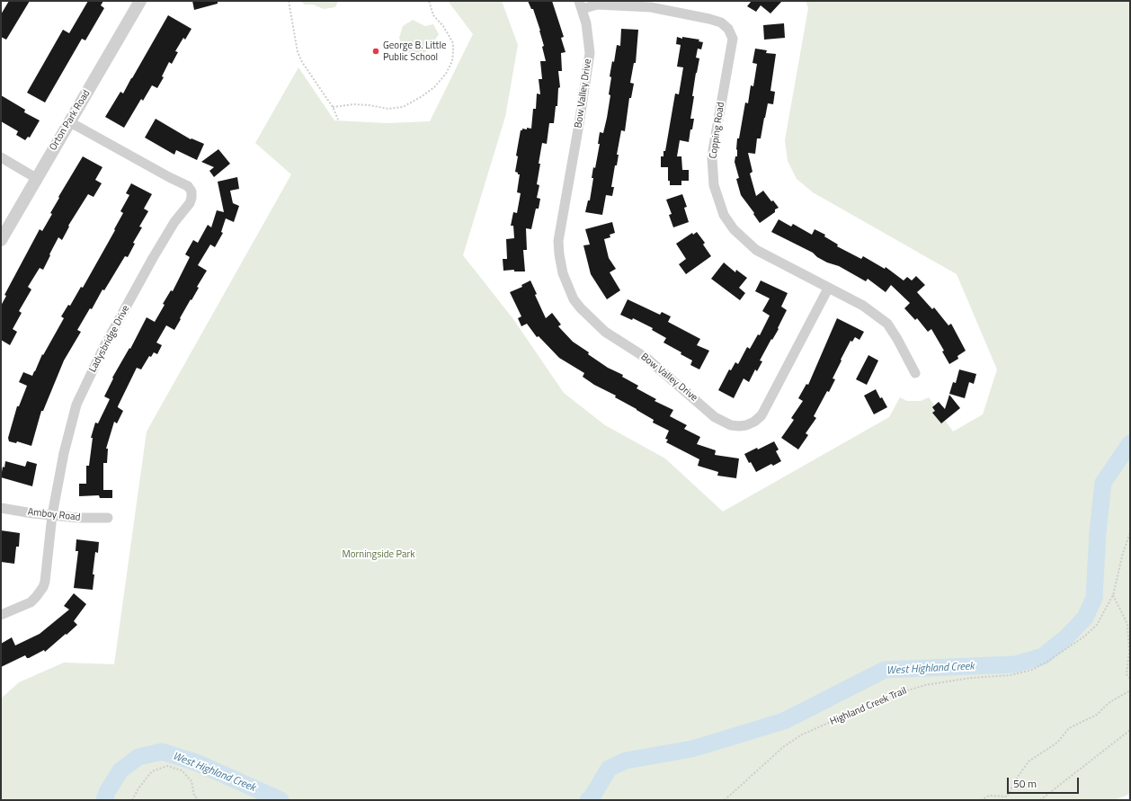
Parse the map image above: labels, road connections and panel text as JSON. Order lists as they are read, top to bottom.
{
  "streets": {
    "street": [
      "Bow Valley Drive",
      "Orton Park Road",
      "Copping Road",
      "Ladysbridge Drive",
      "Amboy Road"
    ],
    "path": ["Highland Creek Trail"]
  },
  "crossings": [
    ["Bow Valley Drive", "Copping Road"],
    ["Orton Park Road", "Ladysbridge Drive"],
    ["Ladysbridge Drive", "Amboy Road"]
  ],
  "water": ["West Highland Creek"],
  "parks": ["Morningside Park"],
  "places": ["George B. Little Public School"],
  "scale_bar": "50 m"
}
